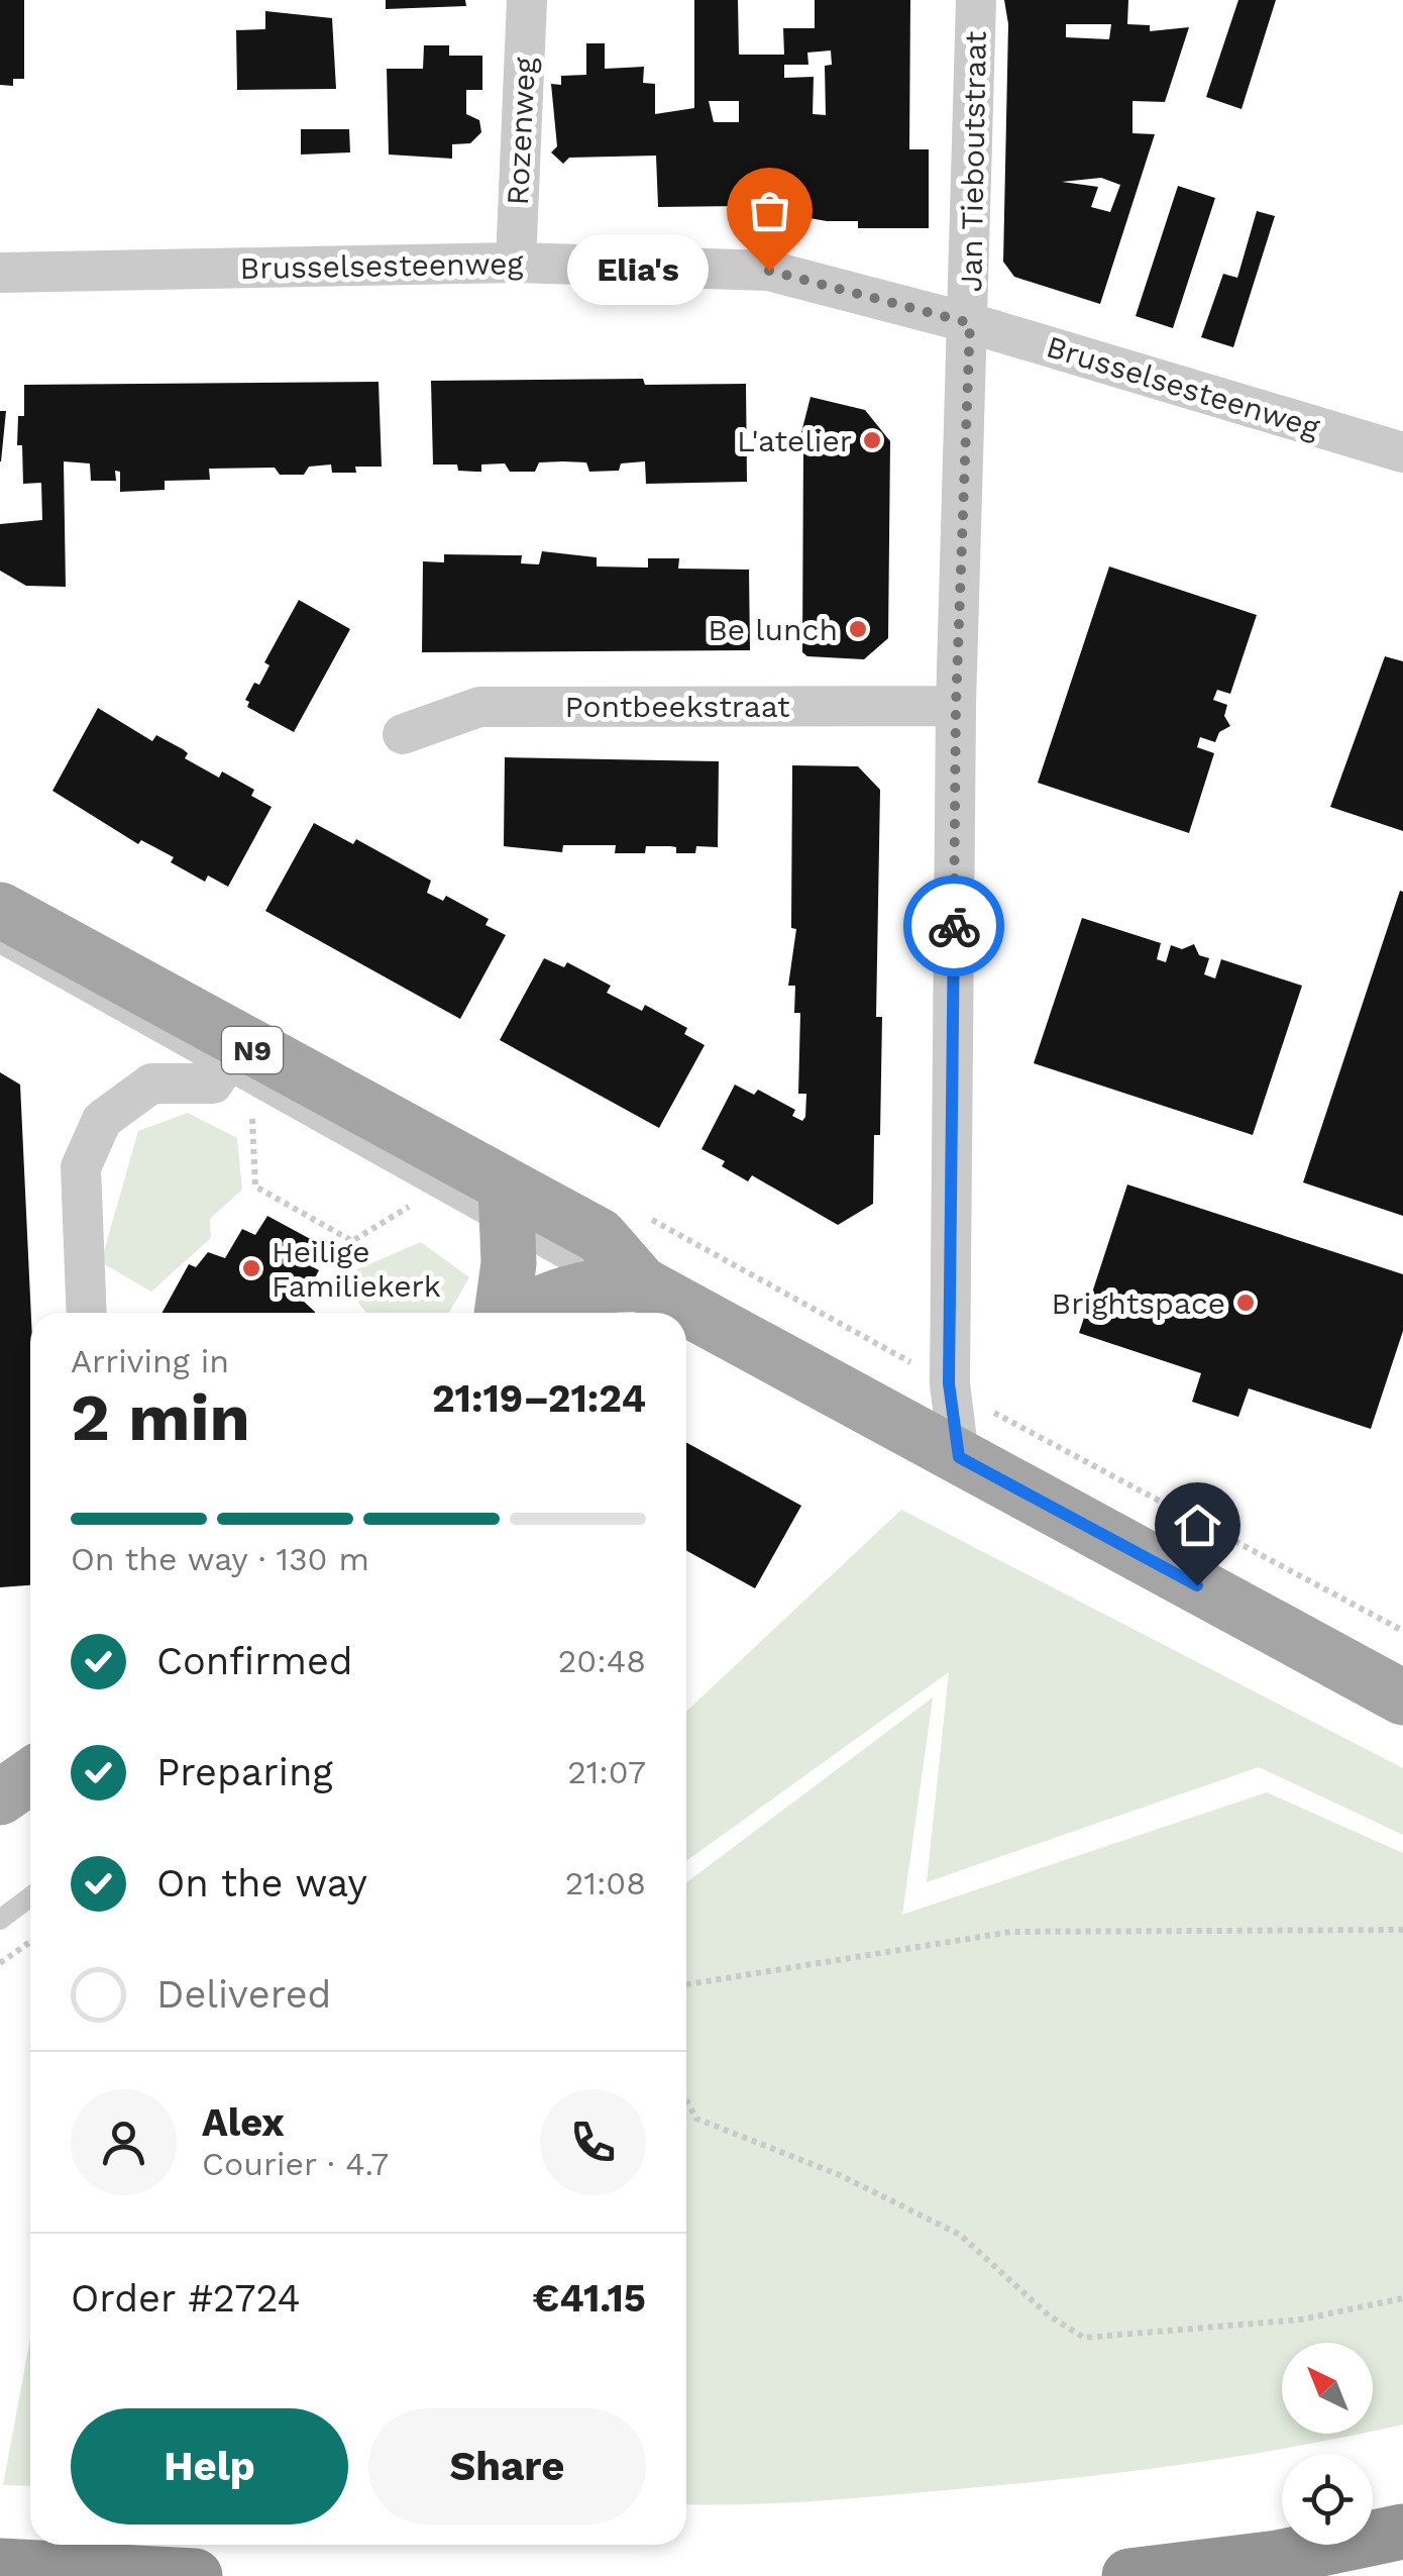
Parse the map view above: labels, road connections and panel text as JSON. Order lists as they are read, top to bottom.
{
  "streets": {
    "main road": ["N9"],
    "street": [
      "Rozenweg",
      "Jan Tieboutstraat",
      "Brusselsesteenweg",
      "Pontbeekstraat"
    ]
  },
  "crossings": [
    ["Rozenweg", "Brusselsesteenweg"],
    ["Jan Tieboutstraat", "Brusselsesteenweg"]
  ],
  "places": [
    "Elia's",
    "L'atelier",
    "Be lunch",
    "Heilige Familiekerk",
    "Brightspace"
  ],
  "north": "top left",
  "page": {
    "bubble": "Elia's",
    "heading": ["2 min", "Arriving in", "21:19–21:24"],
    "panel": [
      "Alex",
      "Courier · 4.7",
      "Order #2724",
      "€41.15"
    ],
    "bar": "On the way · 130 m",
    "list": [
      ["Confirmed", "20:48"],
      ["Preparing", "21:07"],
      ["On the way", "21:08"],
      "Delivered"
    ],
    "buttons": ["Help", "Share"]
  }
}
